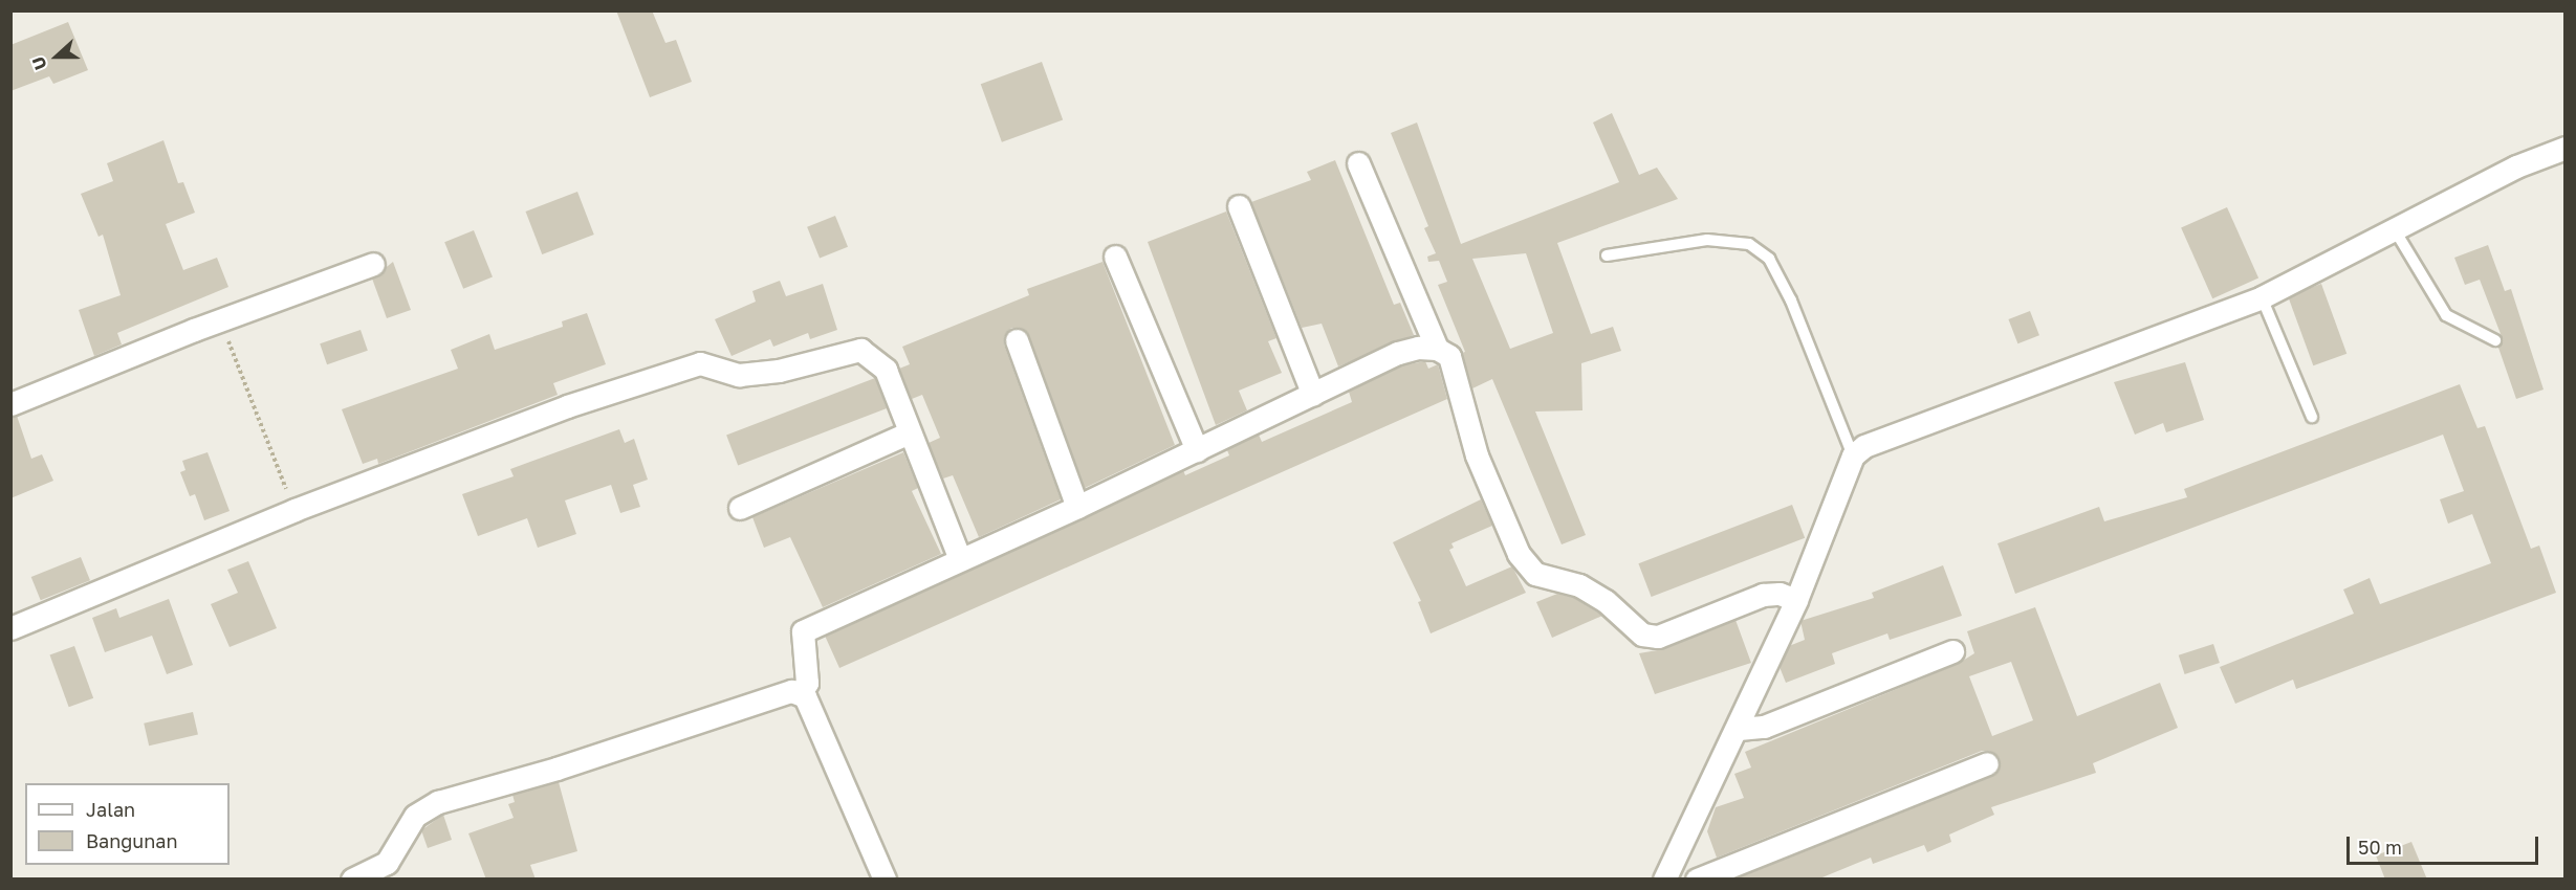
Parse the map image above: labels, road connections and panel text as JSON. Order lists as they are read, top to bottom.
{
  "legend": ["Jalan", "Bangunan"],
  "scale_bar": "50 m",
  "north": "left"
}
